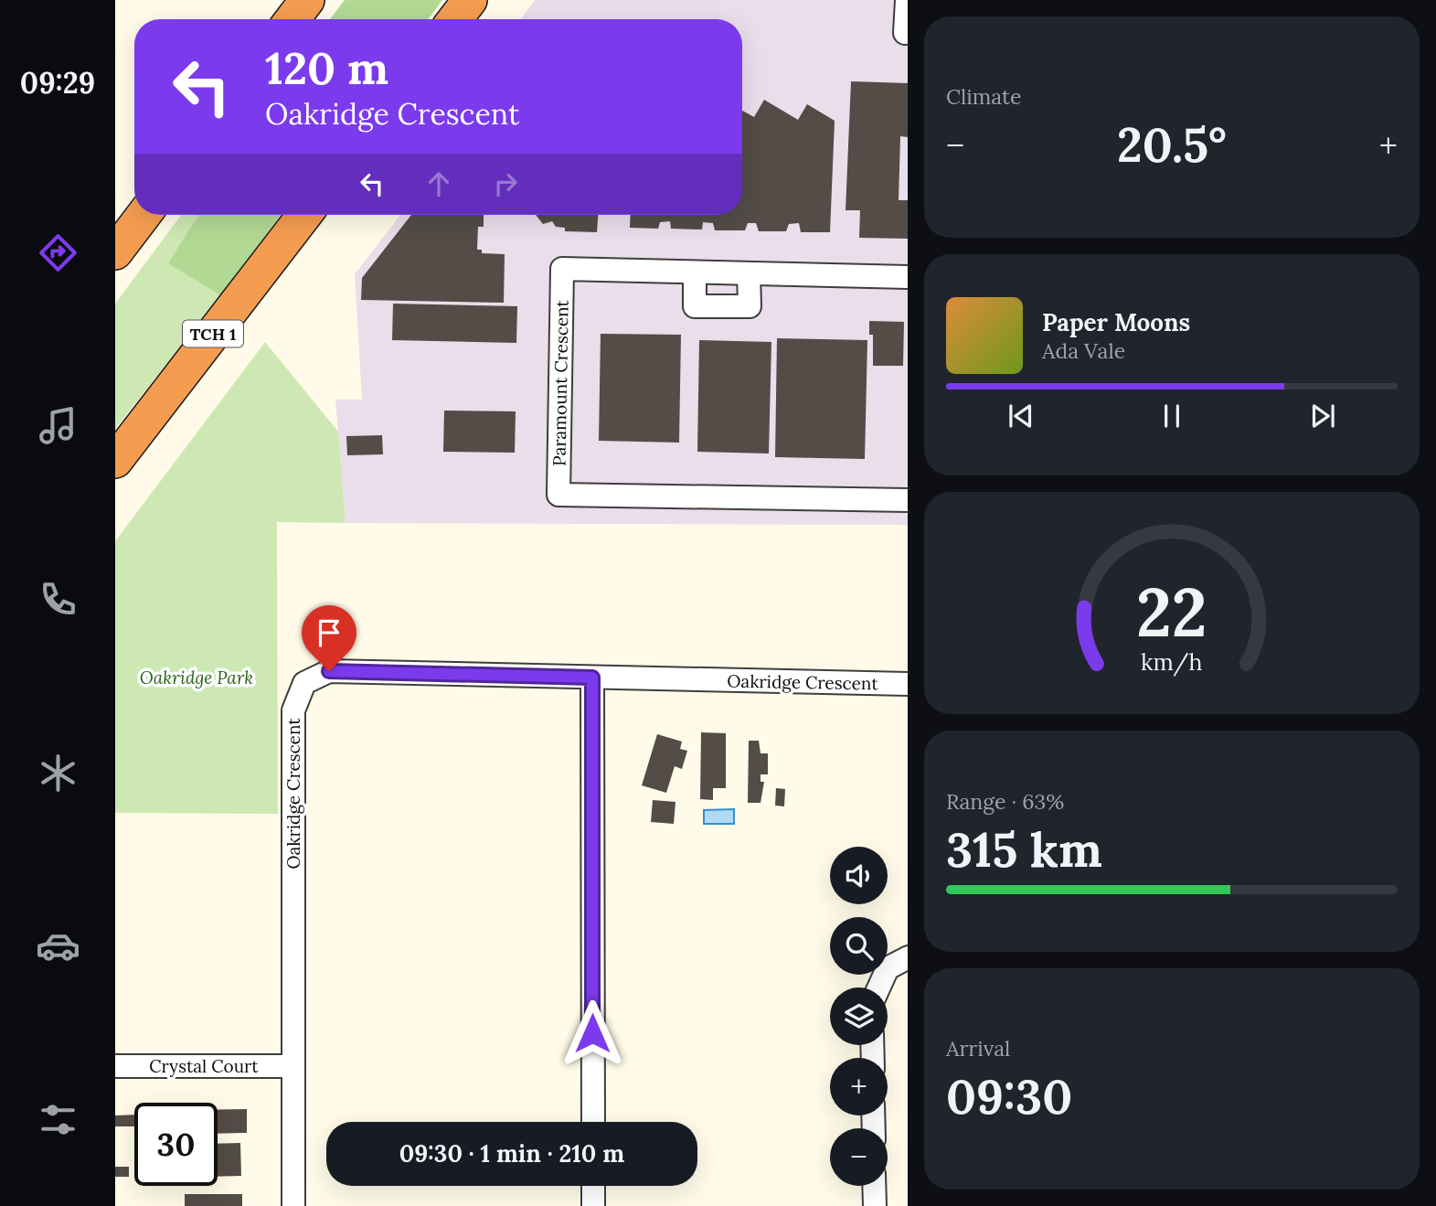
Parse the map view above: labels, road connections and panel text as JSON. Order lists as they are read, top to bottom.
{
  "streets": {
    "highway": ["TCH 1"],
    "street": ["Paramount Crescent", "Oakridge Crescent", "Crystal Court"]
  },
  "crossings": [
    ["Oakridge Crescent", "Crystal Court"]
  ],
  "parks": ["Oakridge Park"],
  "page": {
    "tabs": "09:29",
    "tile": [
      "Climate",
      ["Range · 63%", "315 km"],
      ["Arrival", "09:30"]
    ],
    "turn": ["120 m", "Oakridge Crescent"],
    "heat": ["−", "20.5°", "+"],
    "song": ["Paper Moons", "Ada Vale"],
    "map_buttons": ["+", "−"],
    "limit": "30",
    "trip": "09:30 · 1 min · 210 m",
    "gauge": ["22", "km/h"]
  }
}
